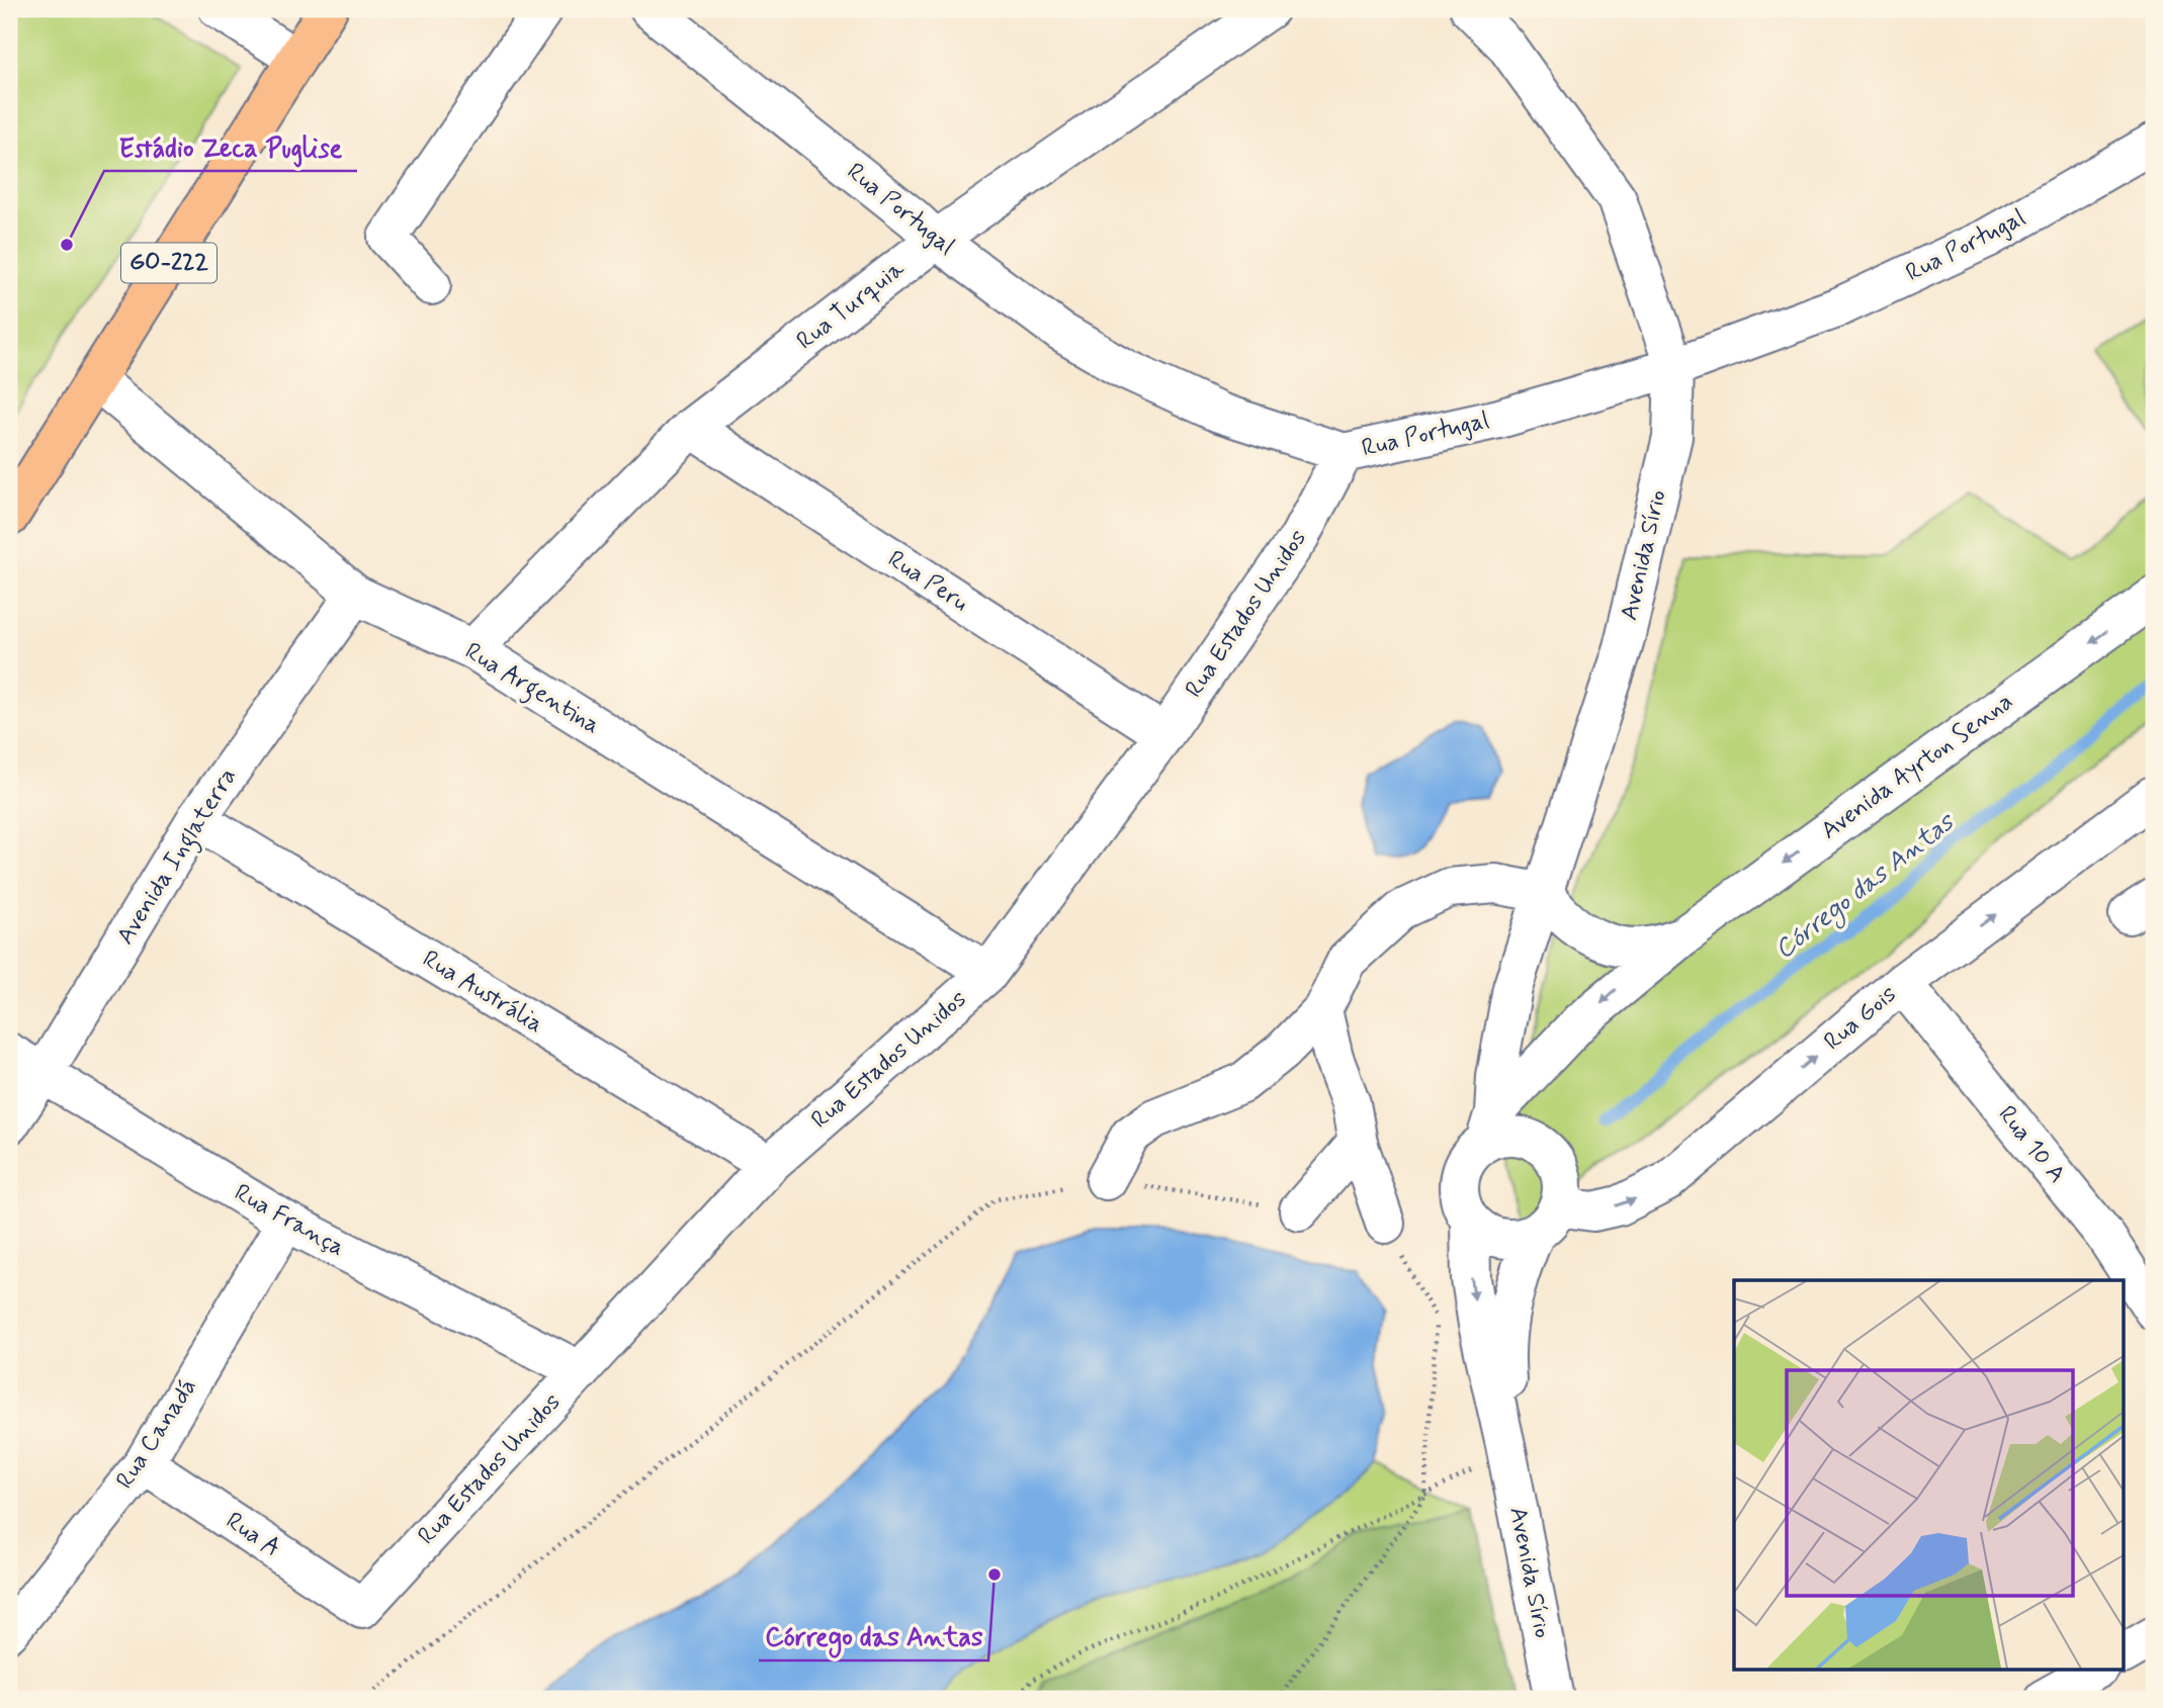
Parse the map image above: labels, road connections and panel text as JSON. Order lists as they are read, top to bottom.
{
  "streets": {
    "main road": ["GO-222"],
    "street": [
      "Rua Portugal",
      "Rua Turquia",
      "Avenida Sírio",
      "Rua Peru",
      "Rua Estados Unidos",
      "Rua Argentina",
      "Avenida Ayrton Senna",
      "Avenida Inglaterra",
      "Rua Austrália",
      "Rua Gois",
      "Rua 10 A",
      "Rua França",
      "Rua Canadá",
      "Rua A"
    ]
  },
  "crossings": [
    ["Rua Portugal", "Rua Turquia"],
    ["Rua Portugal", "Avenida Sírio"],
    ["Rua Portugal", "Rua Estados Unidos"],
    ["GO-222", "Rua Argentina"],
    ["Rua Turquia", "Rua Peru"],
    ["Rua Turquia", "Rua Argentina"],
    ["Avenida Sírio", "Avenida Ayrton Senna"],
    ["Avenida Sírio", "Rua Gois"],
    ["Rua Peru", "Rua Estados Unidos"],
    ["Rua Estados Unidos", "Rua Argentina"],
    ["Rua Estados Unidos", "Rua Austrália"],
    ["Rua Estados Unidos", "Rua França"],
    ["Rua Estados Unidos", "Rua A"],
    ["Rua Argentina", "Avenida Inglaterra"],
    ["Avenida Ayrton Senna", "Rua Gois"],
    ["Avenida Inglaterra", "Rua Austrália"],
    ["Avenida Inglaterra", "Rua França"],
    ["Rua Gois", "Rua 10 A"],
    ["Rua França", "Rua Canadá"],
    ["Rua Canadá", "Rua A"]
  ],
  "one_way": ["Avenida Ayrton Senna", "Rua Gois"],
  "water": ["Córrego das Antas"],
  "places": ["Estádio Zeca Puglise", "Córrego das Antas"]
}
